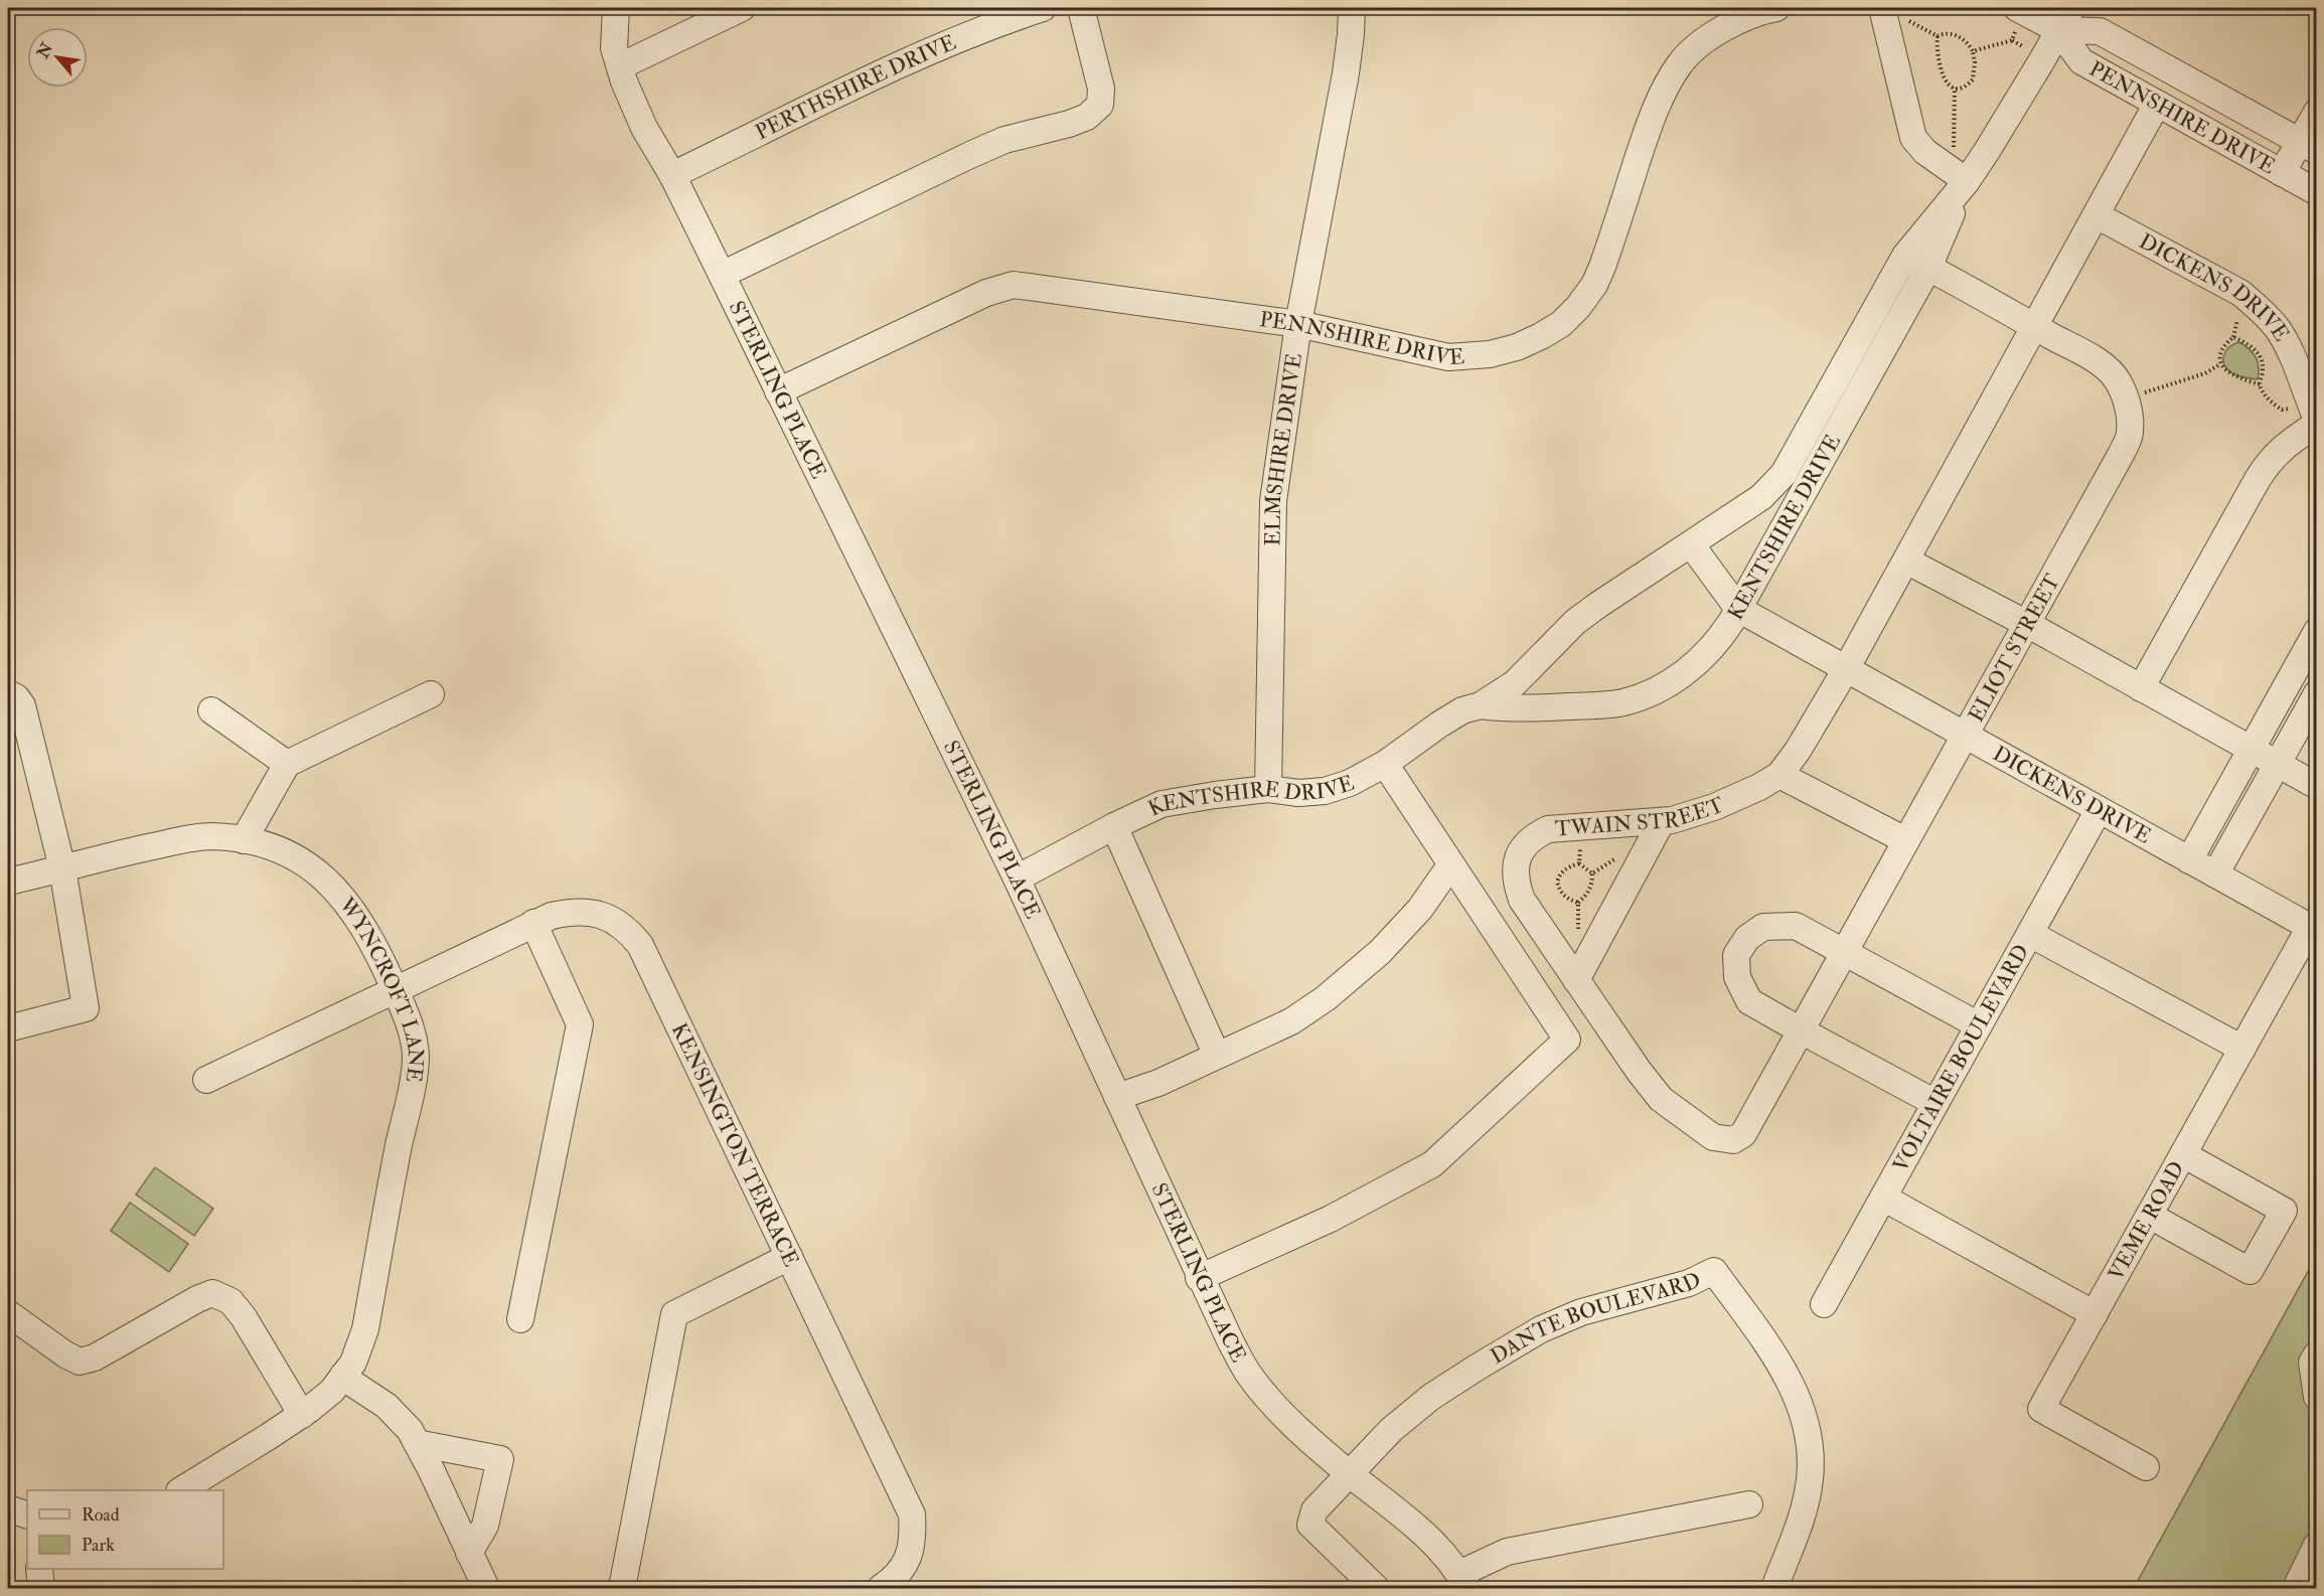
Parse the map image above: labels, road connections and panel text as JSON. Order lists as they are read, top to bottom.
{
  "streets": {
    "street": [
      "PERTHSHIRE DRIVE",
      "PENNSHIRE DRIVE",
      "DICKENS DRIVE",
      "STERLING PLACE",
      "ELMSHIRE DRIVE",
      "KENTSHIRE DRIVE",
      "ELIOT STREET",
      "TWAIN STREET",
      "WYNCROFT LANE",
      "VOLTAIRE BOULEVARD",
      "KENSINGTON TERRACE",
      "VEME ROAD",
      "DANTE BOULEVARD"
    ]
  },
  "crossings": [
    ["PERTHSHIRE DRIVE", "STERLING PLACE"],
    ["PENNSHIRE DRIVE", "STERLING PLACE"],
    ["PENNSHIRE DRIVE", "ELMSHIRE DRIVE"],
    ["PENNSHIRE DRIVE", "KENTSHIRE DRIVE"],
    ["PENNSHIRE DRIVE", "TWAIN STREET"],
    ["DICKENS DRIVE", "KENTSHIRE DRIVE"],
    ["DICKENS DRIVE", "ELIOT STREET"],
    ["DICKENS DRIVE", "TWAIN STREET"],
    ["DICKENS DRIVE", "VOLTAIRE BOULEVARD"],
    ["DICKENS DRIVE", "VEME ROAD"],
    ["STERLING PLACE", "KENTSHIRE DRIVE"],
    ["STERLING PLACE", "DANTE BOULEVARD"],
    ["ELMSHIRE DRIVE", "KENTSHIRE DRIVE"],
    ["KENTSHIRE DRIVE", "ELIOT STREET"],
    ["ELIOT STREET", "TWAIN STREET"],
    ["WYNCROFT LANE", "KENSINGTON TERRACE"]
  ],
  "legend": ["Road", "Park"],
  "north": "top left"
}
